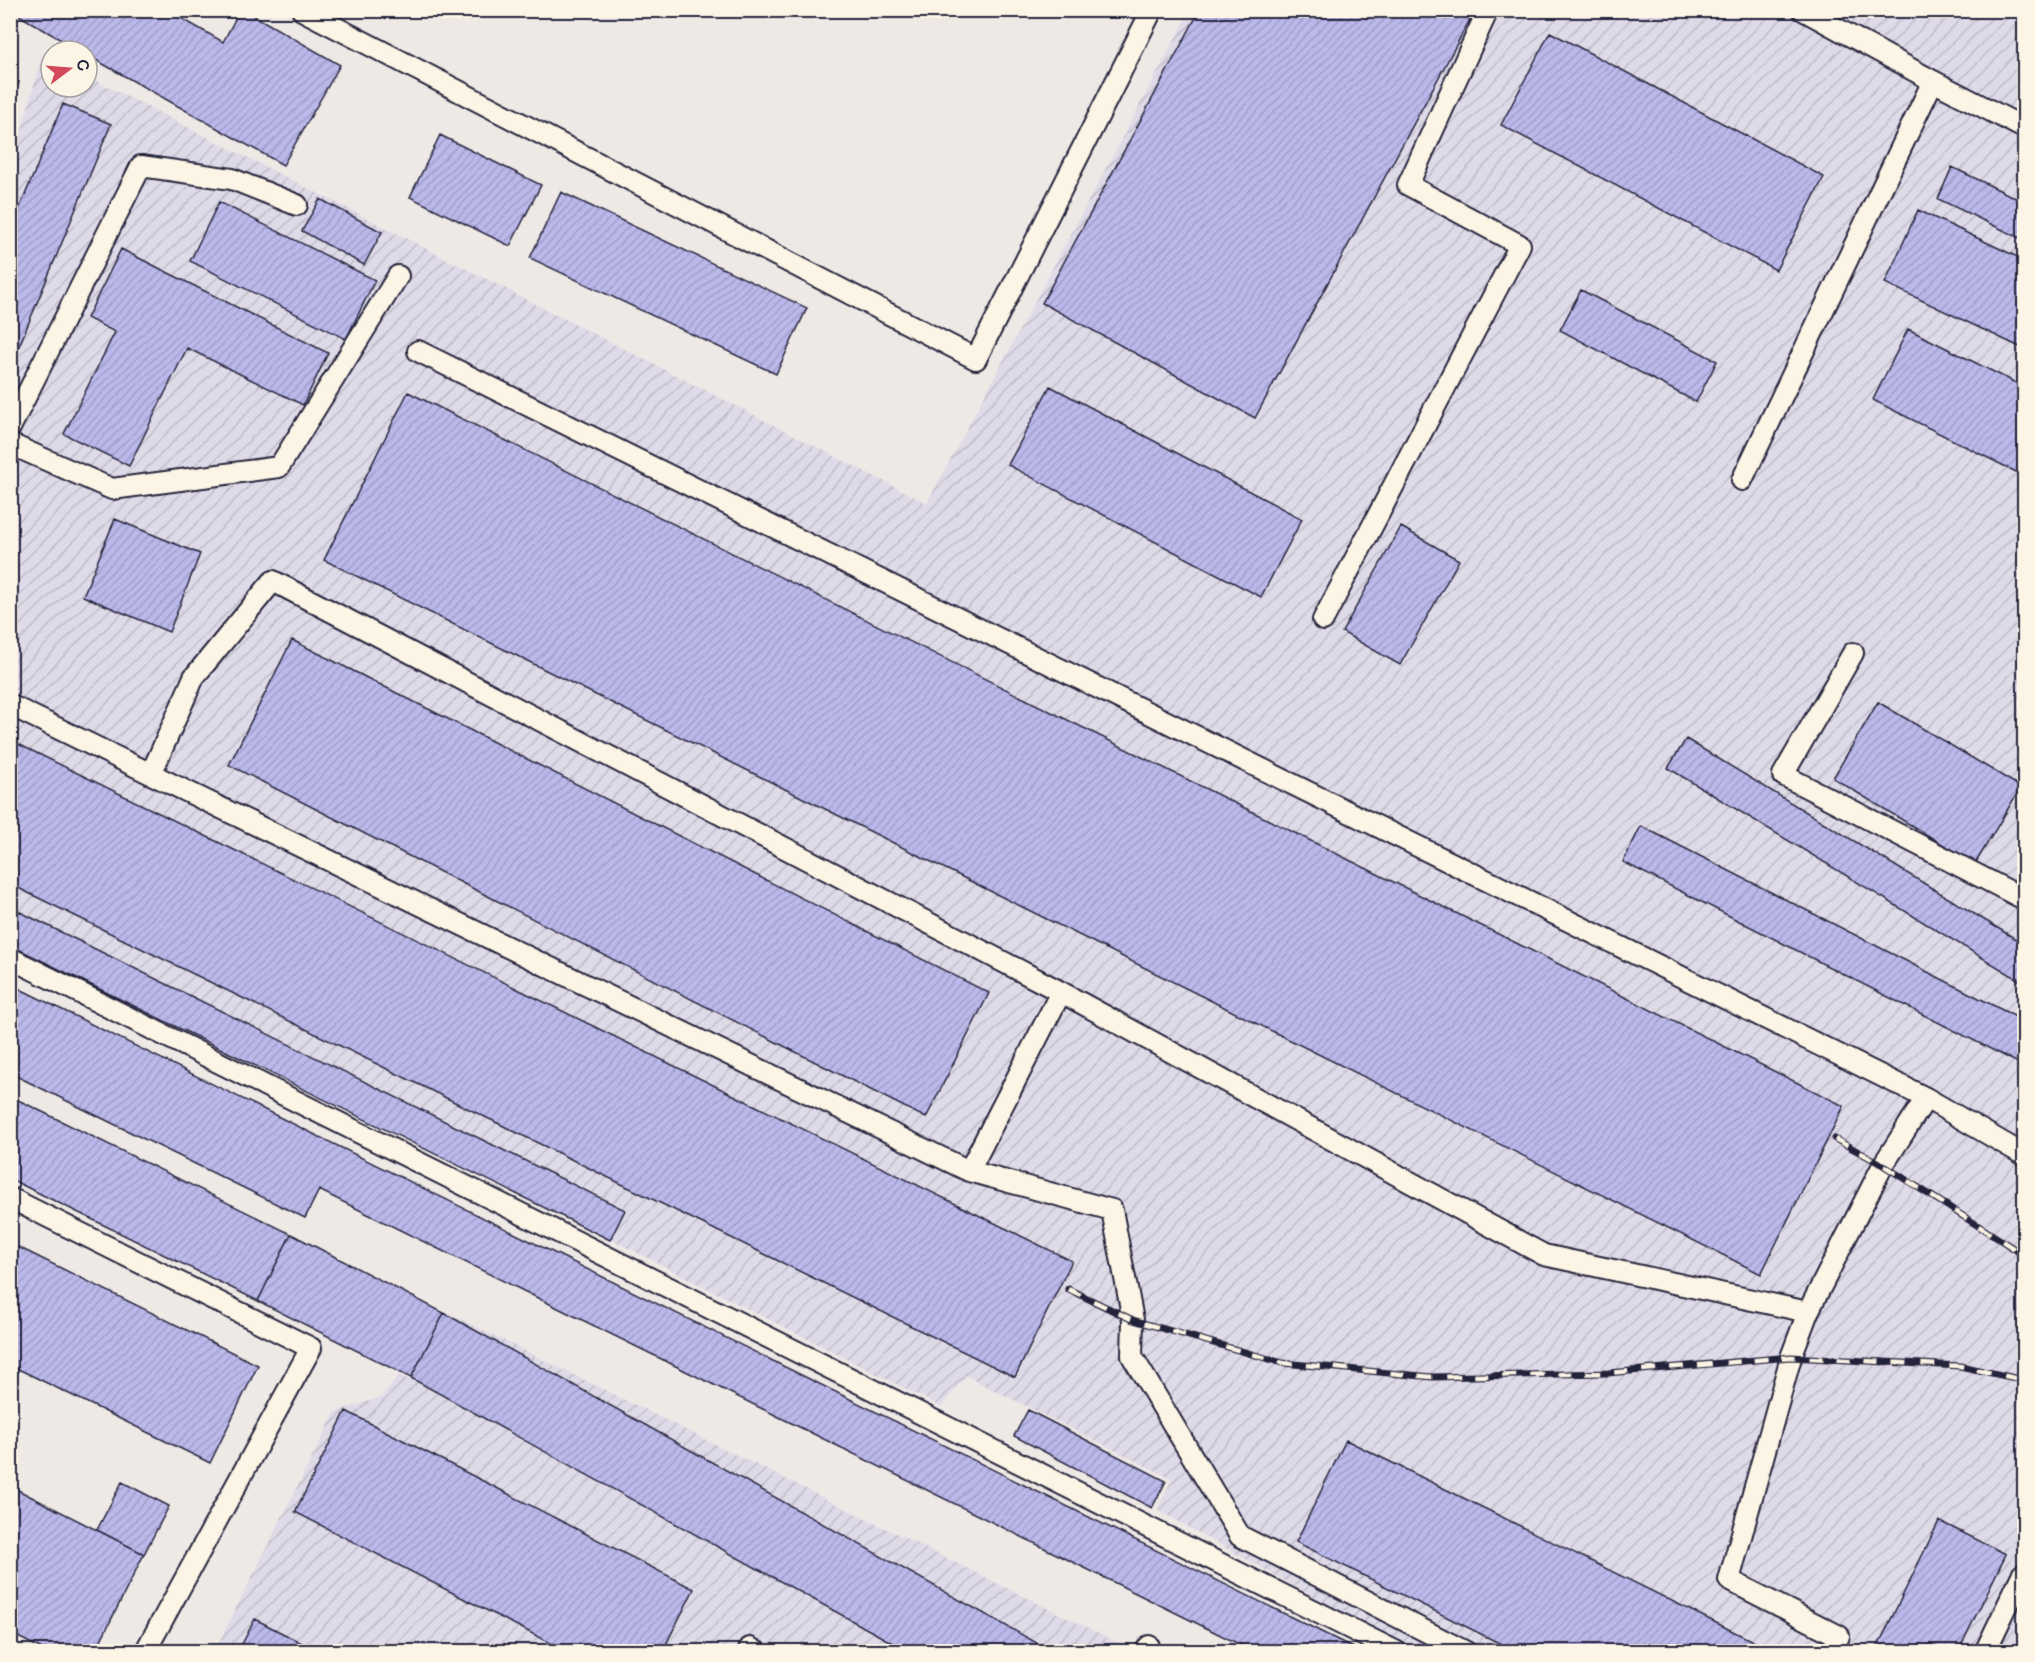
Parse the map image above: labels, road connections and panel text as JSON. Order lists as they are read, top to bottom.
{
  "north": "right"
}
